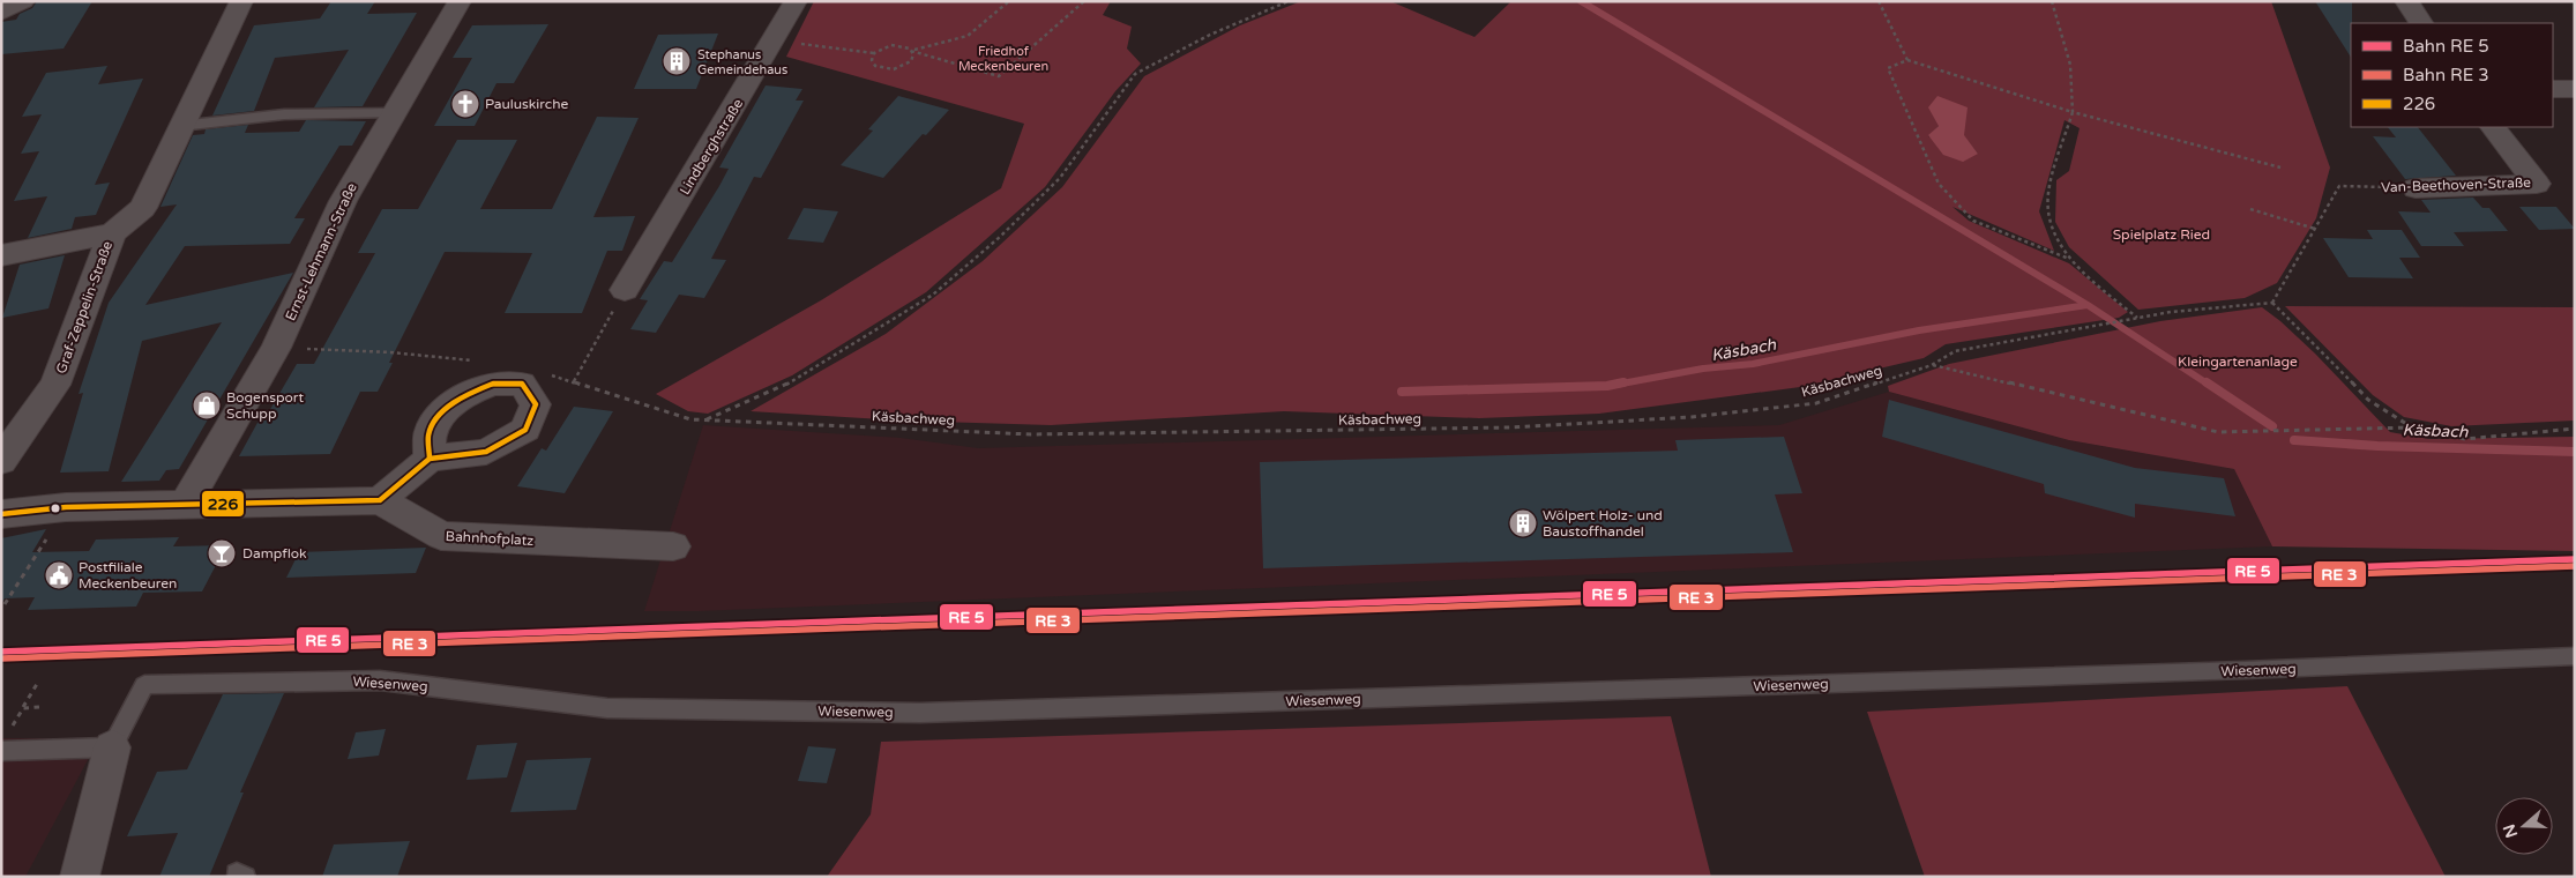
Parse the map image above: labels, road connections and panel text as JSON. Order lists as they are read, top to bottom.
{
  "streets": {
    "street": [
      "Lindberghstraße",
      "Van-Beethoven-Straße",
      "Ernst-Lehmann-Straße",
      "Graf-Zeppelin-Straße",
      "Bahnhofplatz"
    ],
    "lane": ["Wiesenweg"],
    "path": ["Käsbachweg"]
  },
  "water": ["Käsbach"],
  "parks": ["Friedhof Meckenbeuren", "Spielplatz Ried", "Kleingartenanlage"],
  "places": {
    "building": ["Stephanus Gemeindehaus", "Wölpert Holz- und Baustoffhandel"],
    "church": ["Pauluskirche"],
    "shop": ["Bogensport Schupp"],
    "bar": ["Dampflok"],
    "public building": ["Postfiliale Meckenbeuren"]
  },
  "lines": ["transit line 226"],
  "legend": ["Bahn RE 5", "Bahn RE 3", "226"],
  "north": "left"
}
